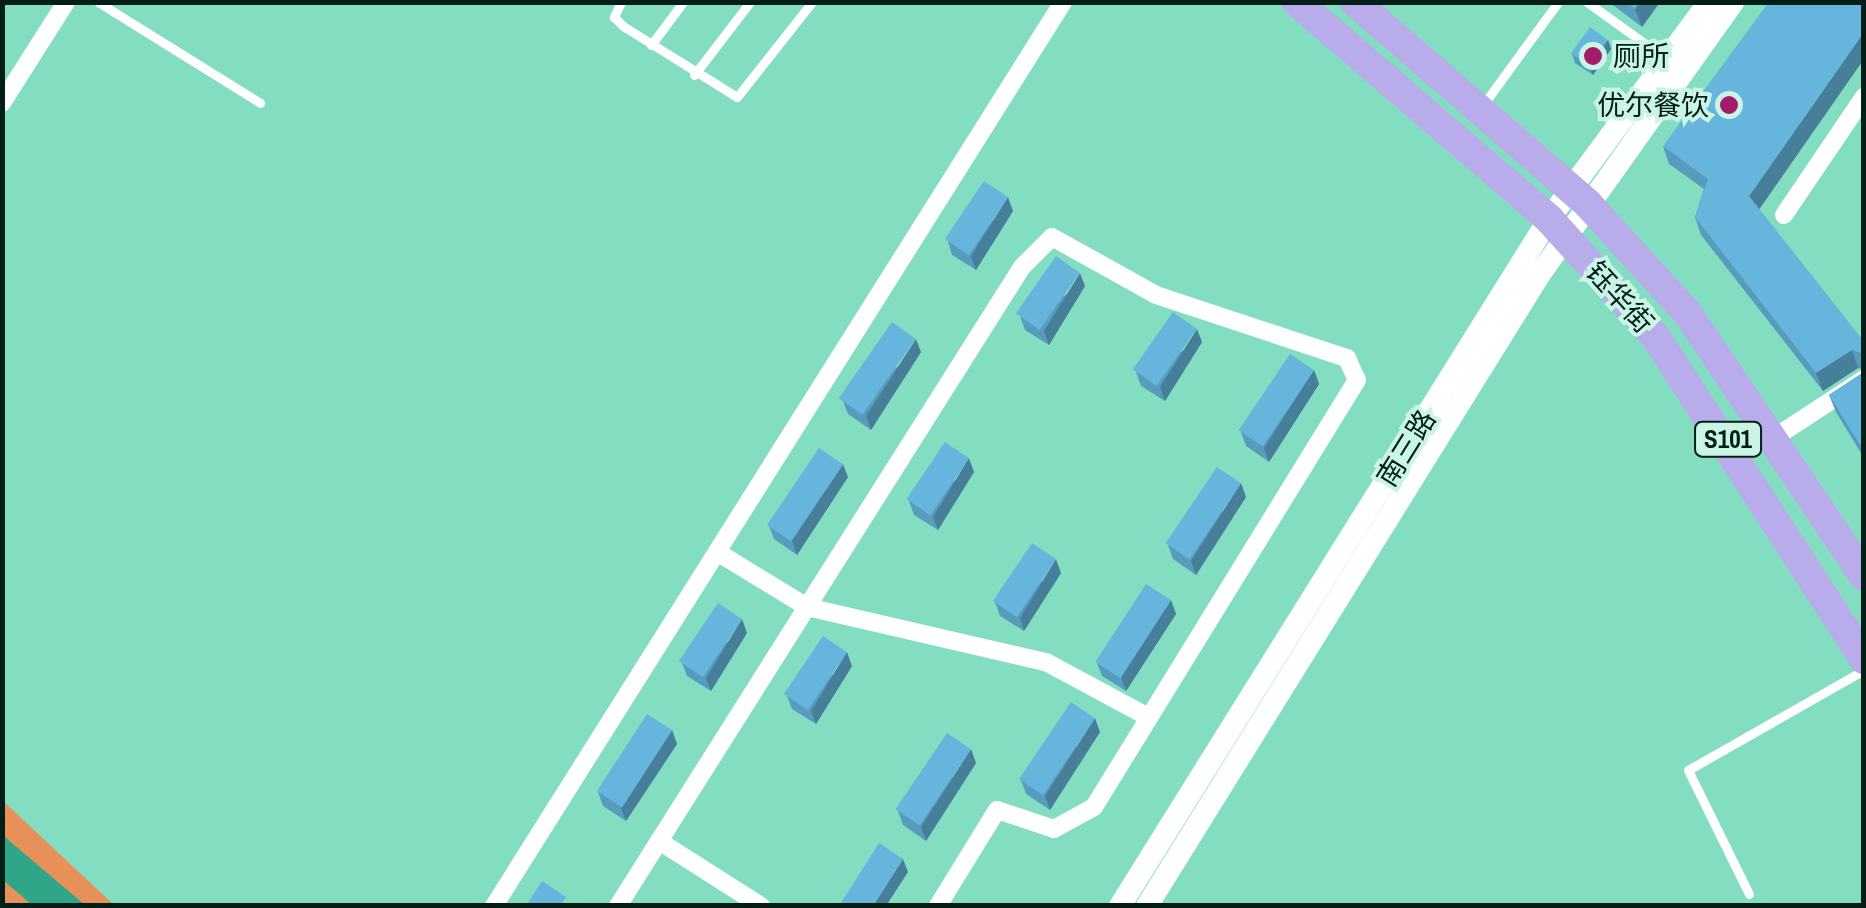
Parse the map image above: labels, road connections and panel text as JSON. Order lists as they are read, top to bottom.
{
  "streets": {
    "main road": ["钰华街", "S101"],
    "street": ["南三路"]
  },
  "crossings": [
    ["钰华街", "南三路"]
  ],
  "places": ["厕所", "优尔餐饮"]
}
